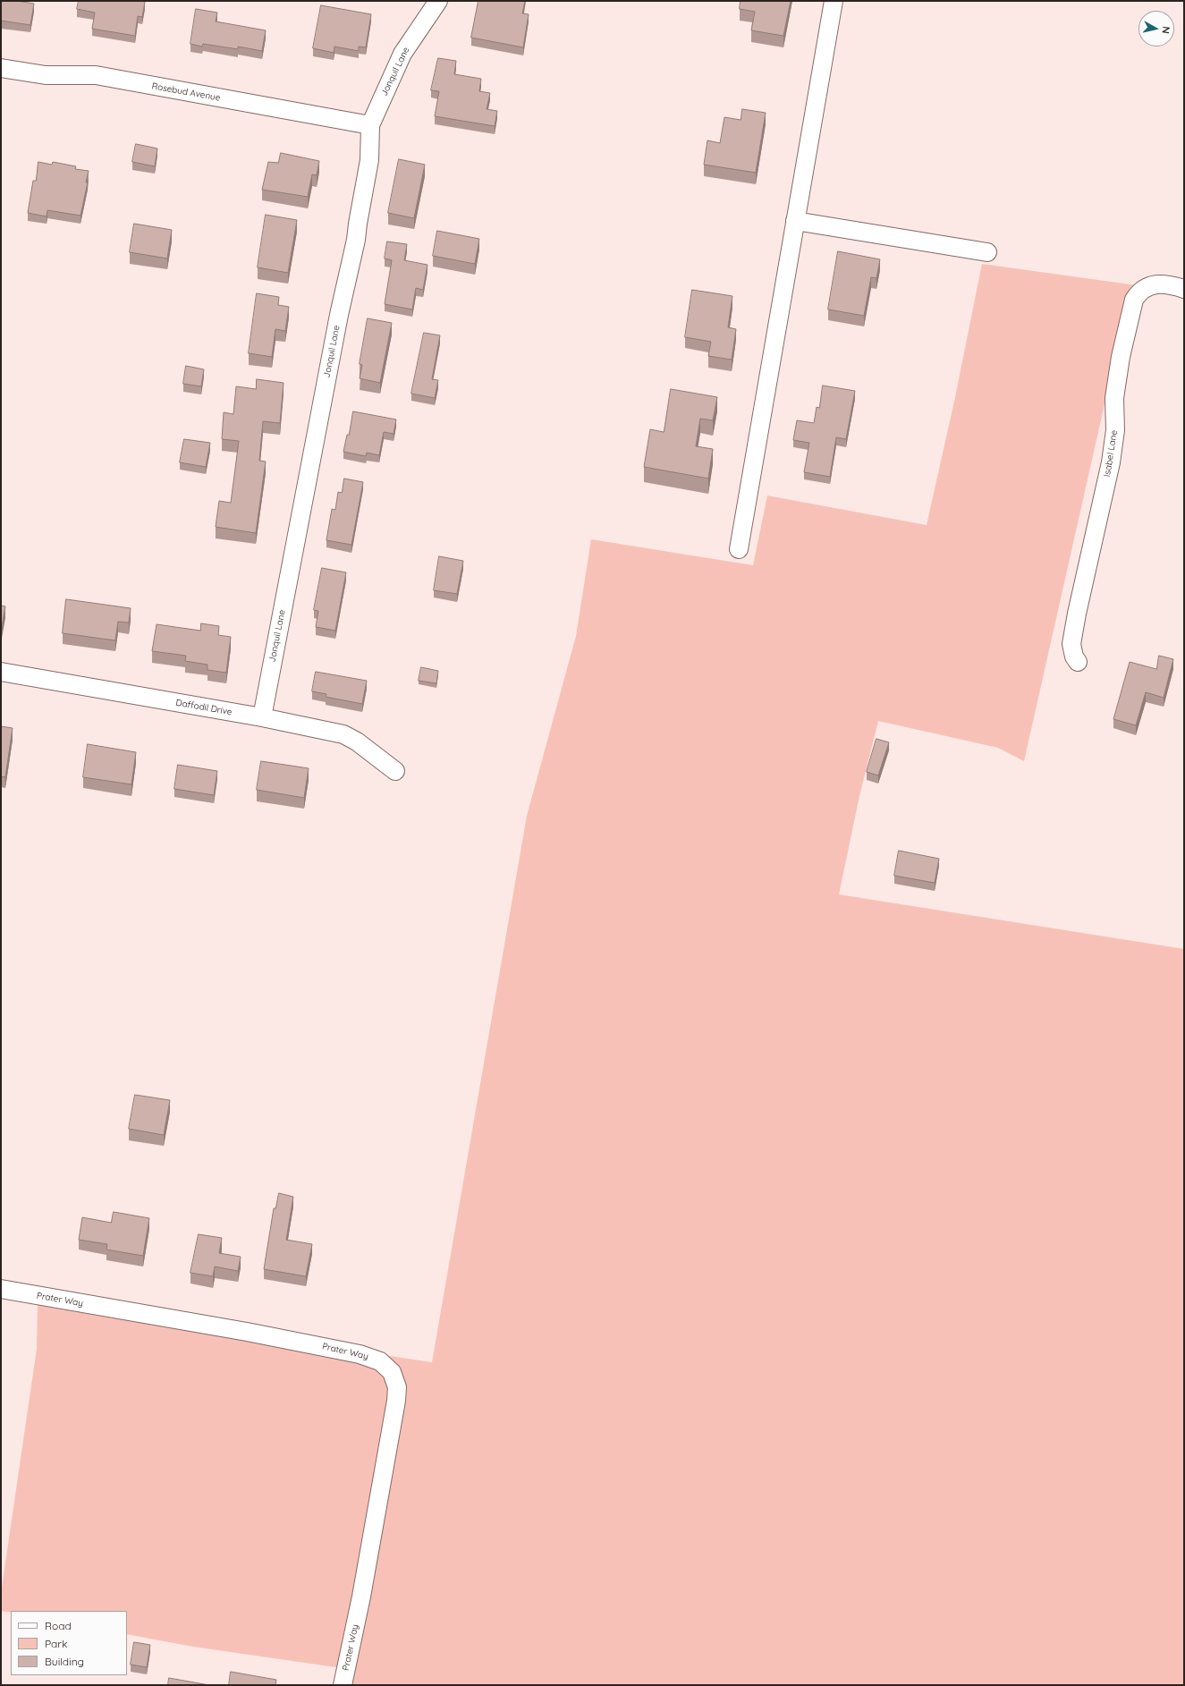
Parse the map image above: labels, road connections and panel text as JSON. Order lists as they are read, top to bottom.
{
  "streets": {
    "street": [
      "Jonquil Lane",
      "Rosebud Avenue",
      "Isabel Lane",
      "Daffodil Drive",
      "Prater Way"
    ]
  },
  "crossings": [
    ["Jonquil Lane", "Rosebud Avenue"],
    ["Jonquil Lane", "Daffodil Drive"]
  ],
  "legend": ["Road", "Park", "Building"],
  "north": "right"
}
